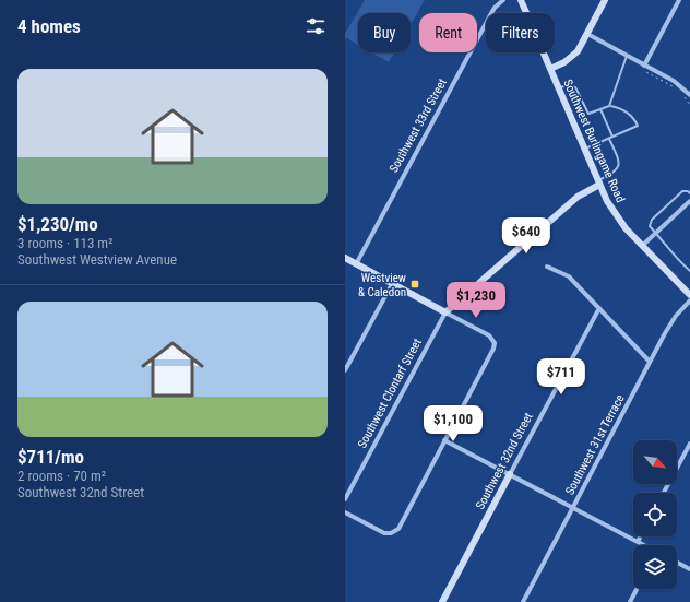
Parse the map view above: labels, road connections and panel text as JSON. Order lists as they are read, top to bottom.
{
  "streets": {
    "street": [
      "Southwest 33rd Street",
      "Southwest Burlingame Road",
      "Southwest Clontarf Street",
      "Southwest 31st Terrace",
      "Southwest 32nd Street"
    ]
  },
  "crossings": [
    ["Southwest Burlingame Road", "Southwest Clontarf Street"]
  ],
  "places": {
    "transit": ["Westview & Caledon"]
  },
  "north": "bottom right",
  "page": {
    "heading": "4 homes",
    "chip": ["Buy", "Rent", "Filters"],
    "list": [
      {
        "name": "$1,230/mo",
        "note": "3 rooms · 113 m² · Southwest Westview Avenue"
      },
      {
        "name": "$711/mo",
        "note": "2 rooms · 70 m² · Southwest 32nd Street"
      }
    ],
    "price": [
      "$640",
      "$1,230",
      "$711",
      "$1,100"
    ]
  }
}
